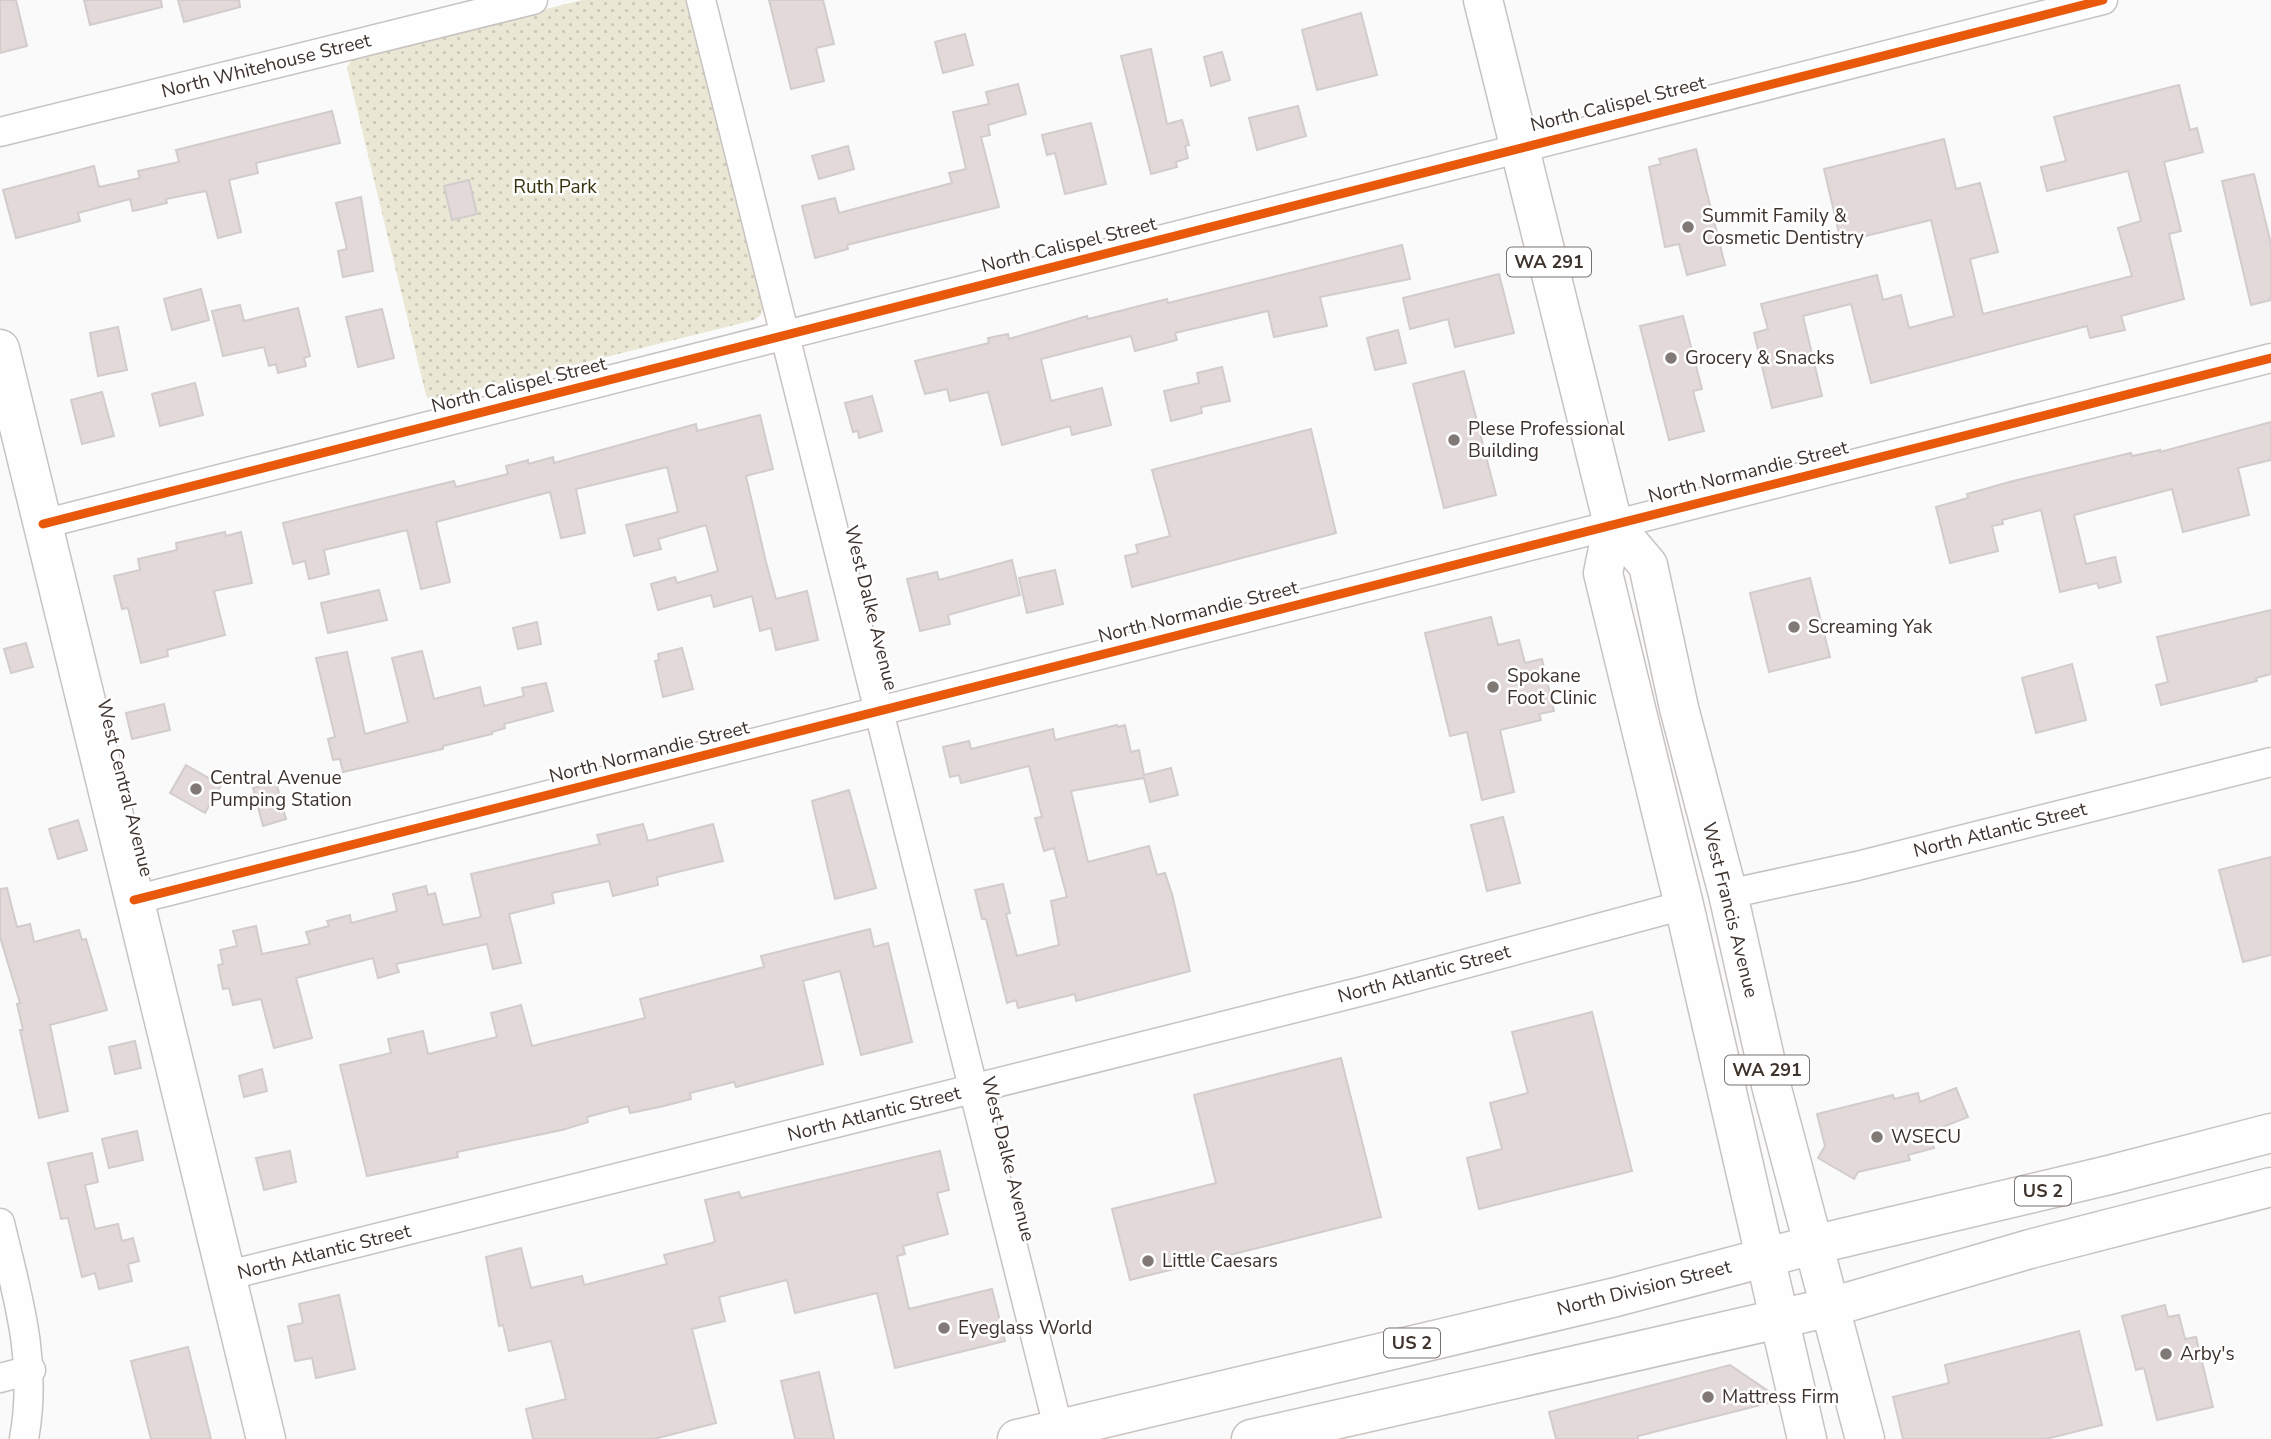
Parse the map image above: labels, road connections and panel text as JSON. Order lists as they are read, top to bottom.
{
  "streets": {
    "main road": [
      "WA 291",
      "West Central Avenue",
      "West Francis Avenue",
      "US 2",
      "North Division Street"
    ],
    "street": [
      "North Whitehouse Street",
      "North Calispel Street",
      "North Normandie Street",
      "West Dalke Avenue",
      "North Atlantic Street"
    ]
  },
  "crossings": [
    ["North Calispel Street", "West Dalke Avenue"],
    ["North Calispel Street", "West Central Avenue"],
    ["North Calispel Street", "West Francis Avenue"],
    ["North Normandie Street", "West Dalke Avenue"],
    ["North Normandie Street", "West Central Avenue"],
    ["North Normandie Street", "West Francis Avenue"],
    ["West Dalke Avenue", "North Atlantic Street"],
    ["West Dalke Avenue", "North Division Street"],
    ["West Central Avenue", "North Atlantic Street"],
    ["North Atlantic Street", "West Francis Avenue"],
    ["West Francis Avenue", "North Division Street"]
  ],
  "parks": ["Ruth Park"],
  "places": [
    "Summit Family & Cosmetic Dentistry",
    "Grocery & Snacks",
    "Plese Professional Building",
    "Screaming Yak",
    "Spokane Foot Clinic",
    "Central Avenue Pumping Station",
    "WSECU",
    "Little Caesars",
    "Eyeglass World",
    "Arby's",
    "Mattress Firm"
  ]
}
